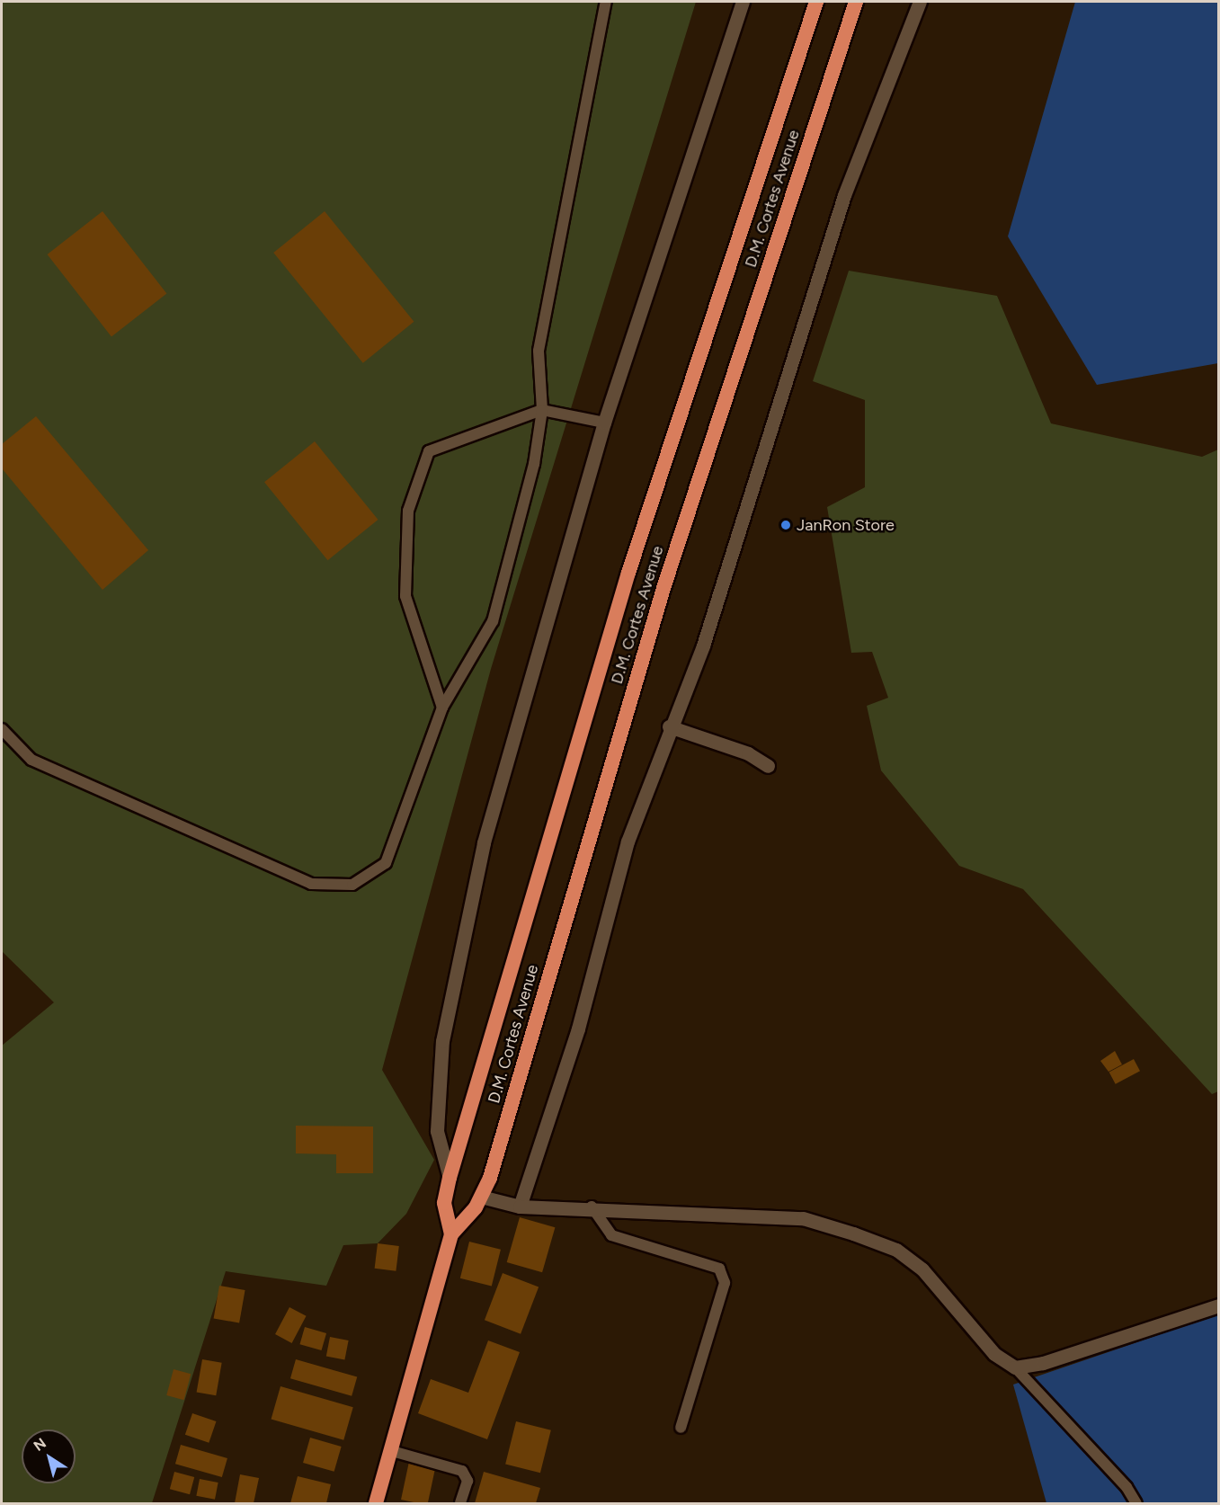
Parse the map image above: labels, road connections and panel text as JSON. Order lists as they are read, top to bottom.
{
  "streets": {
    "highway": ["D.M. Cortes Avenue"]
  },
  "places": ["JanRon Store"],
  "north": "top left"
}
